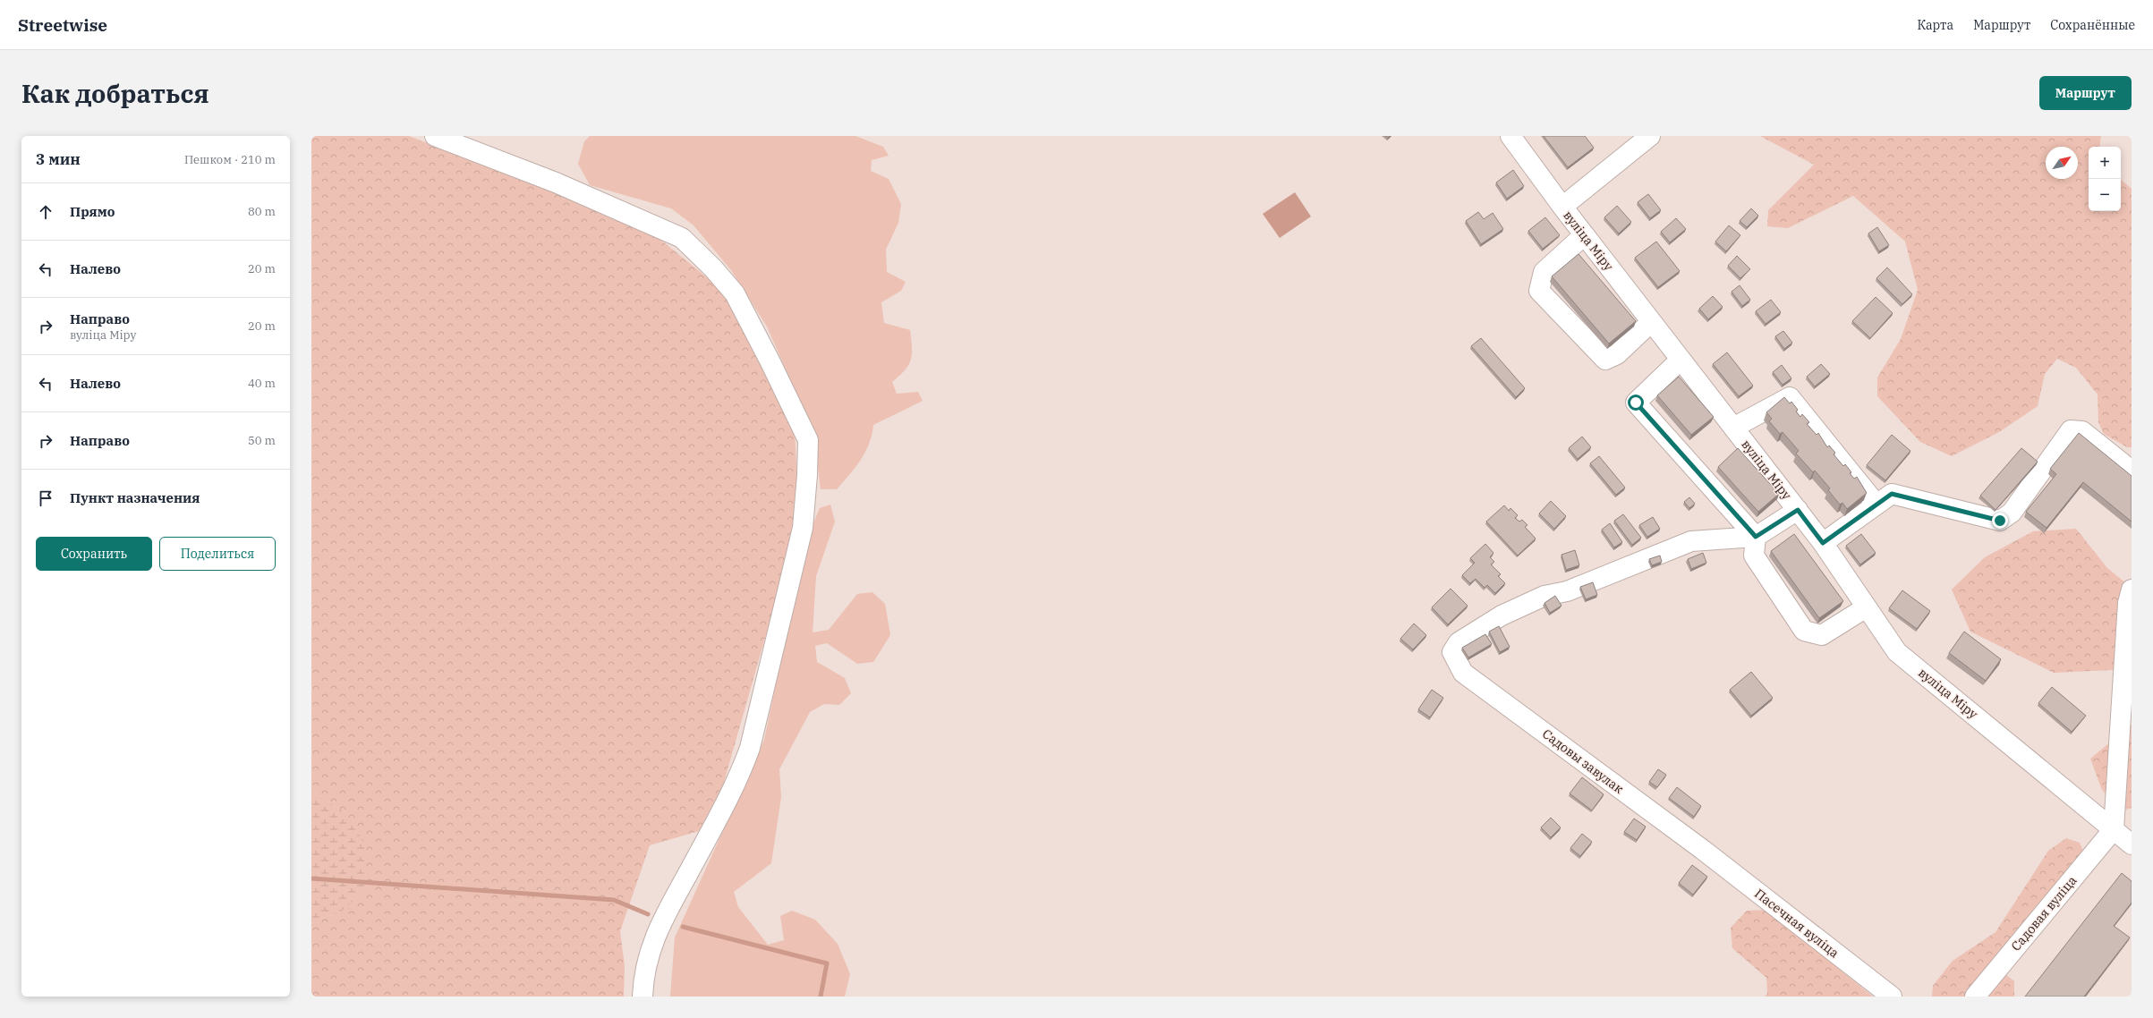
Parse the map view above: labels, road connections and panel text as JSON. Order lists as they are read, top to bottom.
{
  "streets": {
    "street": [
      "вуліца Міру",
      "Садовы завулак",
      "Садовая вуліца",
      "Пасечная вуліца"
    ]
  },
  "crossings": [
    ["вуліца Міру", "Садовая вуліца"],
    ["Садовы завулак", "Пасечная вуліца"]
  ],
  "north": "top right",
  "page": {
    "header": "Streetwise",
    "nav": ["Карта", "Маршрут", "Сохранённые"],
    "buttons": [
      "Маршрут",
      ["Сохранить", "Поделиться"]
    ],
    "title": "Как добраться",
    "heading": ["3 мин", "Пешком · 210 m"],
    "map_buttons": ["+", "−"],
    "list": [
      ["Прямо", "80 m"],
      ["Налево", "20 m"],
      ["Направо", "вуліца Міру", "20 m"],
      ["Налево", "40 m"],
      ["Направо", "50 m"],
      "Пункт назначения"
    ]
  }
}
